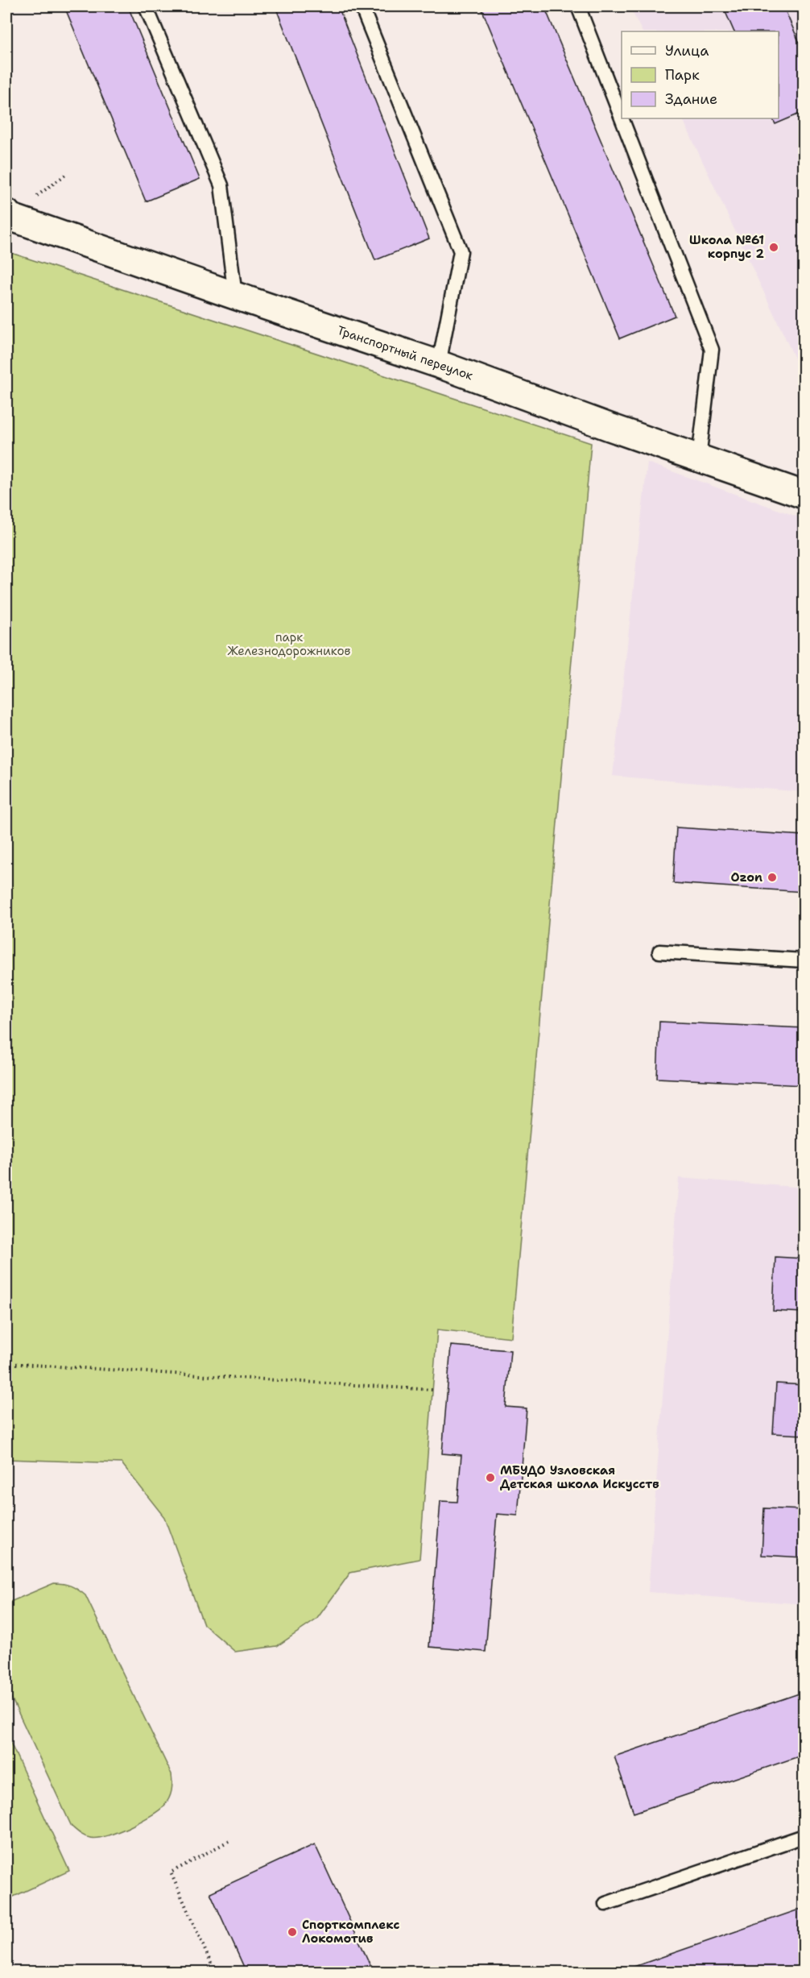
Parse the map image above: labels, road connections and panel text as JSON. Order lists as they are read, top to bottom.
{
  "streets": {
    "street": ["Транспортный переулок"]
  },
  "parks": ["парк Железнодорожников"],
  "places": [
    "Школа №61 корпус 2",
    "Ozon",
    "МБУДО Узловская Детская школа Искусств",
    "Спорткомплекс Локомотив"
  ],
  "legend": ["Улица", "Парк", "Здание"]
}
